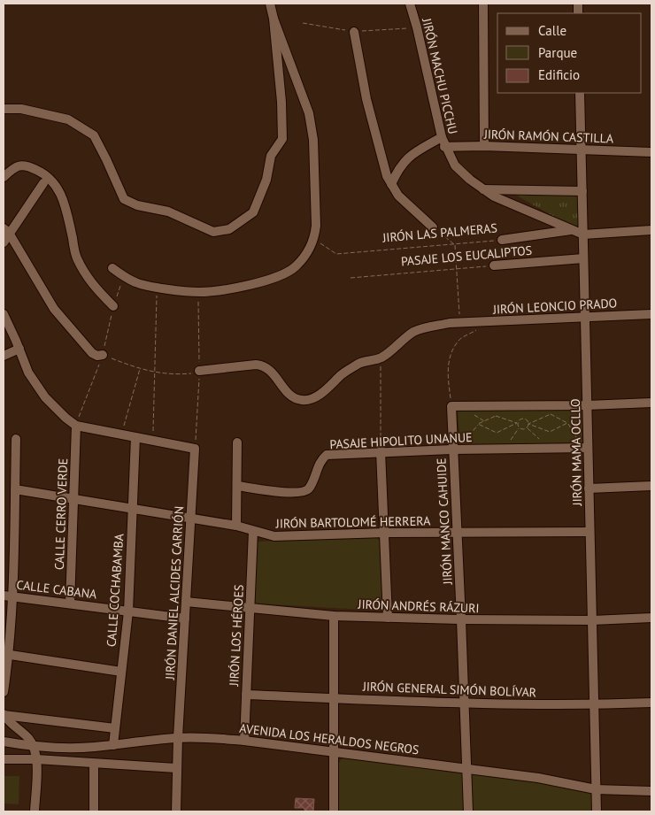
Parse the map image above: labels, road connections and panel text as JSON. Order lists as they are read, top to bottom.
{
  "streets": {
    "street": [
      "JIRÓN MACHU PICCHU",
      "JIRÓN RAMÓN CASTILLA",
      "JIRÓN LAS PALMERAS",
      "PASAJE LOS EUCALIPTOS",
      "JIRÓN LEONCIO PRADO",
      "PASAJE HIPOLITO UNANUE",
      "JIRÓN MAMA OCLLO",
      "CALLE CERRO VERDE",
      "JIRÓN MANCO CAHUIDE",
      "JIRÓN BARTOLOMÉ HERRERA",
      "CALLE CABANA",
      "CALLE COCHABAMBA",
      "JIRÓN DANIEL ALCIDES CARRIÓN",
      "JIRÓN ANDRÉS RÁZURI",
      "JIRÓN LOS HÉROES",
      "JIRÓN GENERAL SIMÓN BOLÍVAR",
      "AVENIDA LOS HERALDOS NEGROS"
    ]
  },
  "crossings": [
    ["JIRÓN MACHU PICCHU", "JIRÓN RAMÓN CASTILLA"],
    ["JIRÓN MACHU PICCHU", "JIRÓN LAS PALMERAS"],
    ["JIRÓN MACHU PICCHU", "JIRÓN MAMA OCLLO"],
    ["JIRÓN RAMÓN CASTILLA", "JIRÓN MAMA OCLLO"],
    ["PASAJE LOS EUCALIPTOS", "JIRÓN MAMA OCLLO"],
    ["JIRÓN LEONCIO PRADO", "JIRÓN MAMA OCLLO"],
    ["PASAJE HIPOLITO UNANUE", "JIRÓN MAMA OCLLO"],
    ["PASAJE HIPOLITO UNANUE", "JIRÓN MANCO CAHUIDE"],
    ["JIRÓN MAMA OCLLO", "JIRÓN BARTOLOMÉ HERRERA"],
    ["JIRÓN MAMA OCLLO", "JIRÓN ANDRÉS RÁZURI"],
    ["JIRÓN MAMA OCLLO", "JIRÓN GENERAL SIMÓN BOLÍVAR"],
    ["JIRÓN MAMA OCLLO", "AVENIDA LOS HERALDOS NEGROS"],
    ["CALLE CERRO VERDE", "JIRÓN BARTOLOMÉ HERRERA"],
    ["CALLE CERRO VERDE", "CALLE CABANA"],
    ["JIRÓN MANCO CAHUIDE", "JIRÓN BARTOLOMÉ HERRERA"],
    ["JIRÓN MANCO CAHUIDE", "JIRÓN ANDRÉS RÁZURI"],
    ["JIRÓN MANCO CAHUIDE", "JIRÓN GENERAL SIMÓN BOLÍVAR"],
    ["JIRÓN MANCO CAHUIDE", "AVENIDA LOS HERALDOS NEGROS"],
    ["JIRÓN BARTOLOMÉ HERRERA", "CALLE COCHABAMBA"],
    ["JIRÓN BARTOLOMÉ HERRERA", "JIRÓN DANIEL ALCIDES CARRIÓN"],
    ["JIRÓN BARTOLOMÉ HERRERA", "JIRÓN LOS HÉROES"],
    ["CALLE CABANA", "CALLE COCHABAMBA"],
    ["CALLE CABANA", "JIRÓN DANIEL ALCIDES CARRIÓN"],
    ["CALLE COCHABAMBA", "AVENIDA LOS HERALDOS NEGROS"],
    ["JIRÓN DANIEL ALCIDES CARRIÓN", "JIRÓN ANDRÉS RÁZURI"],
    ["JIRÓN DANIEL ALCIDES CARRIÓN", "AVENIDA LOS HERALDOS NEGROS"],
    ["JIRÓN ANDRÉS RÁZURI", "JIRÓN LOS HÉROES"],
    ["JIRÓN LOS HÉROES", "JIRÓN GENERAL SIMÓN BOLÍVAR"],
    ["JIRÓN LOS HÉROES", "AVENIDA LOS HERALDOS NEGROS"]
  ],
  "legend": ["Calle", "Parque", "Edificio"]
}
